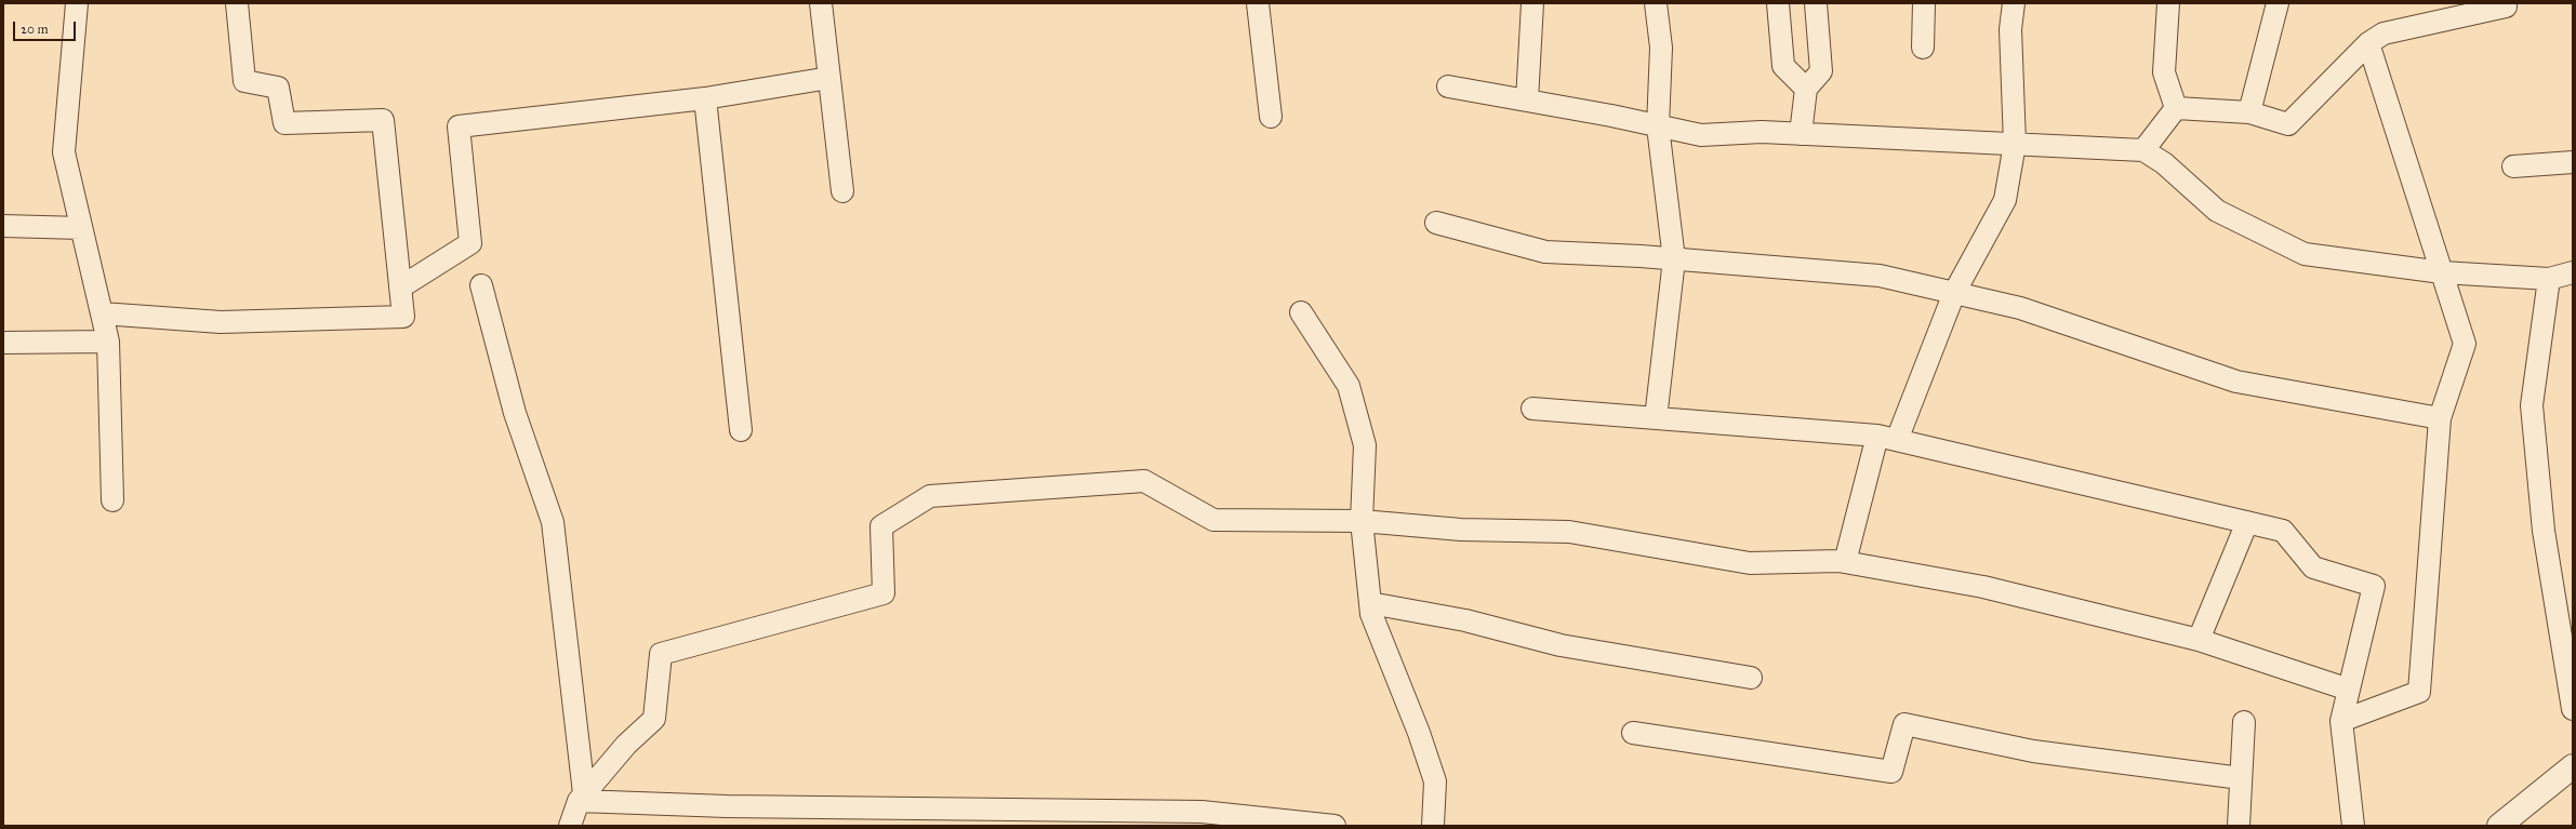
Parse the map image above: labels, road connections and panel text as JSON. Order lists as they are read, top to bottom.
{
  "scale_bar": "20 m"
}
